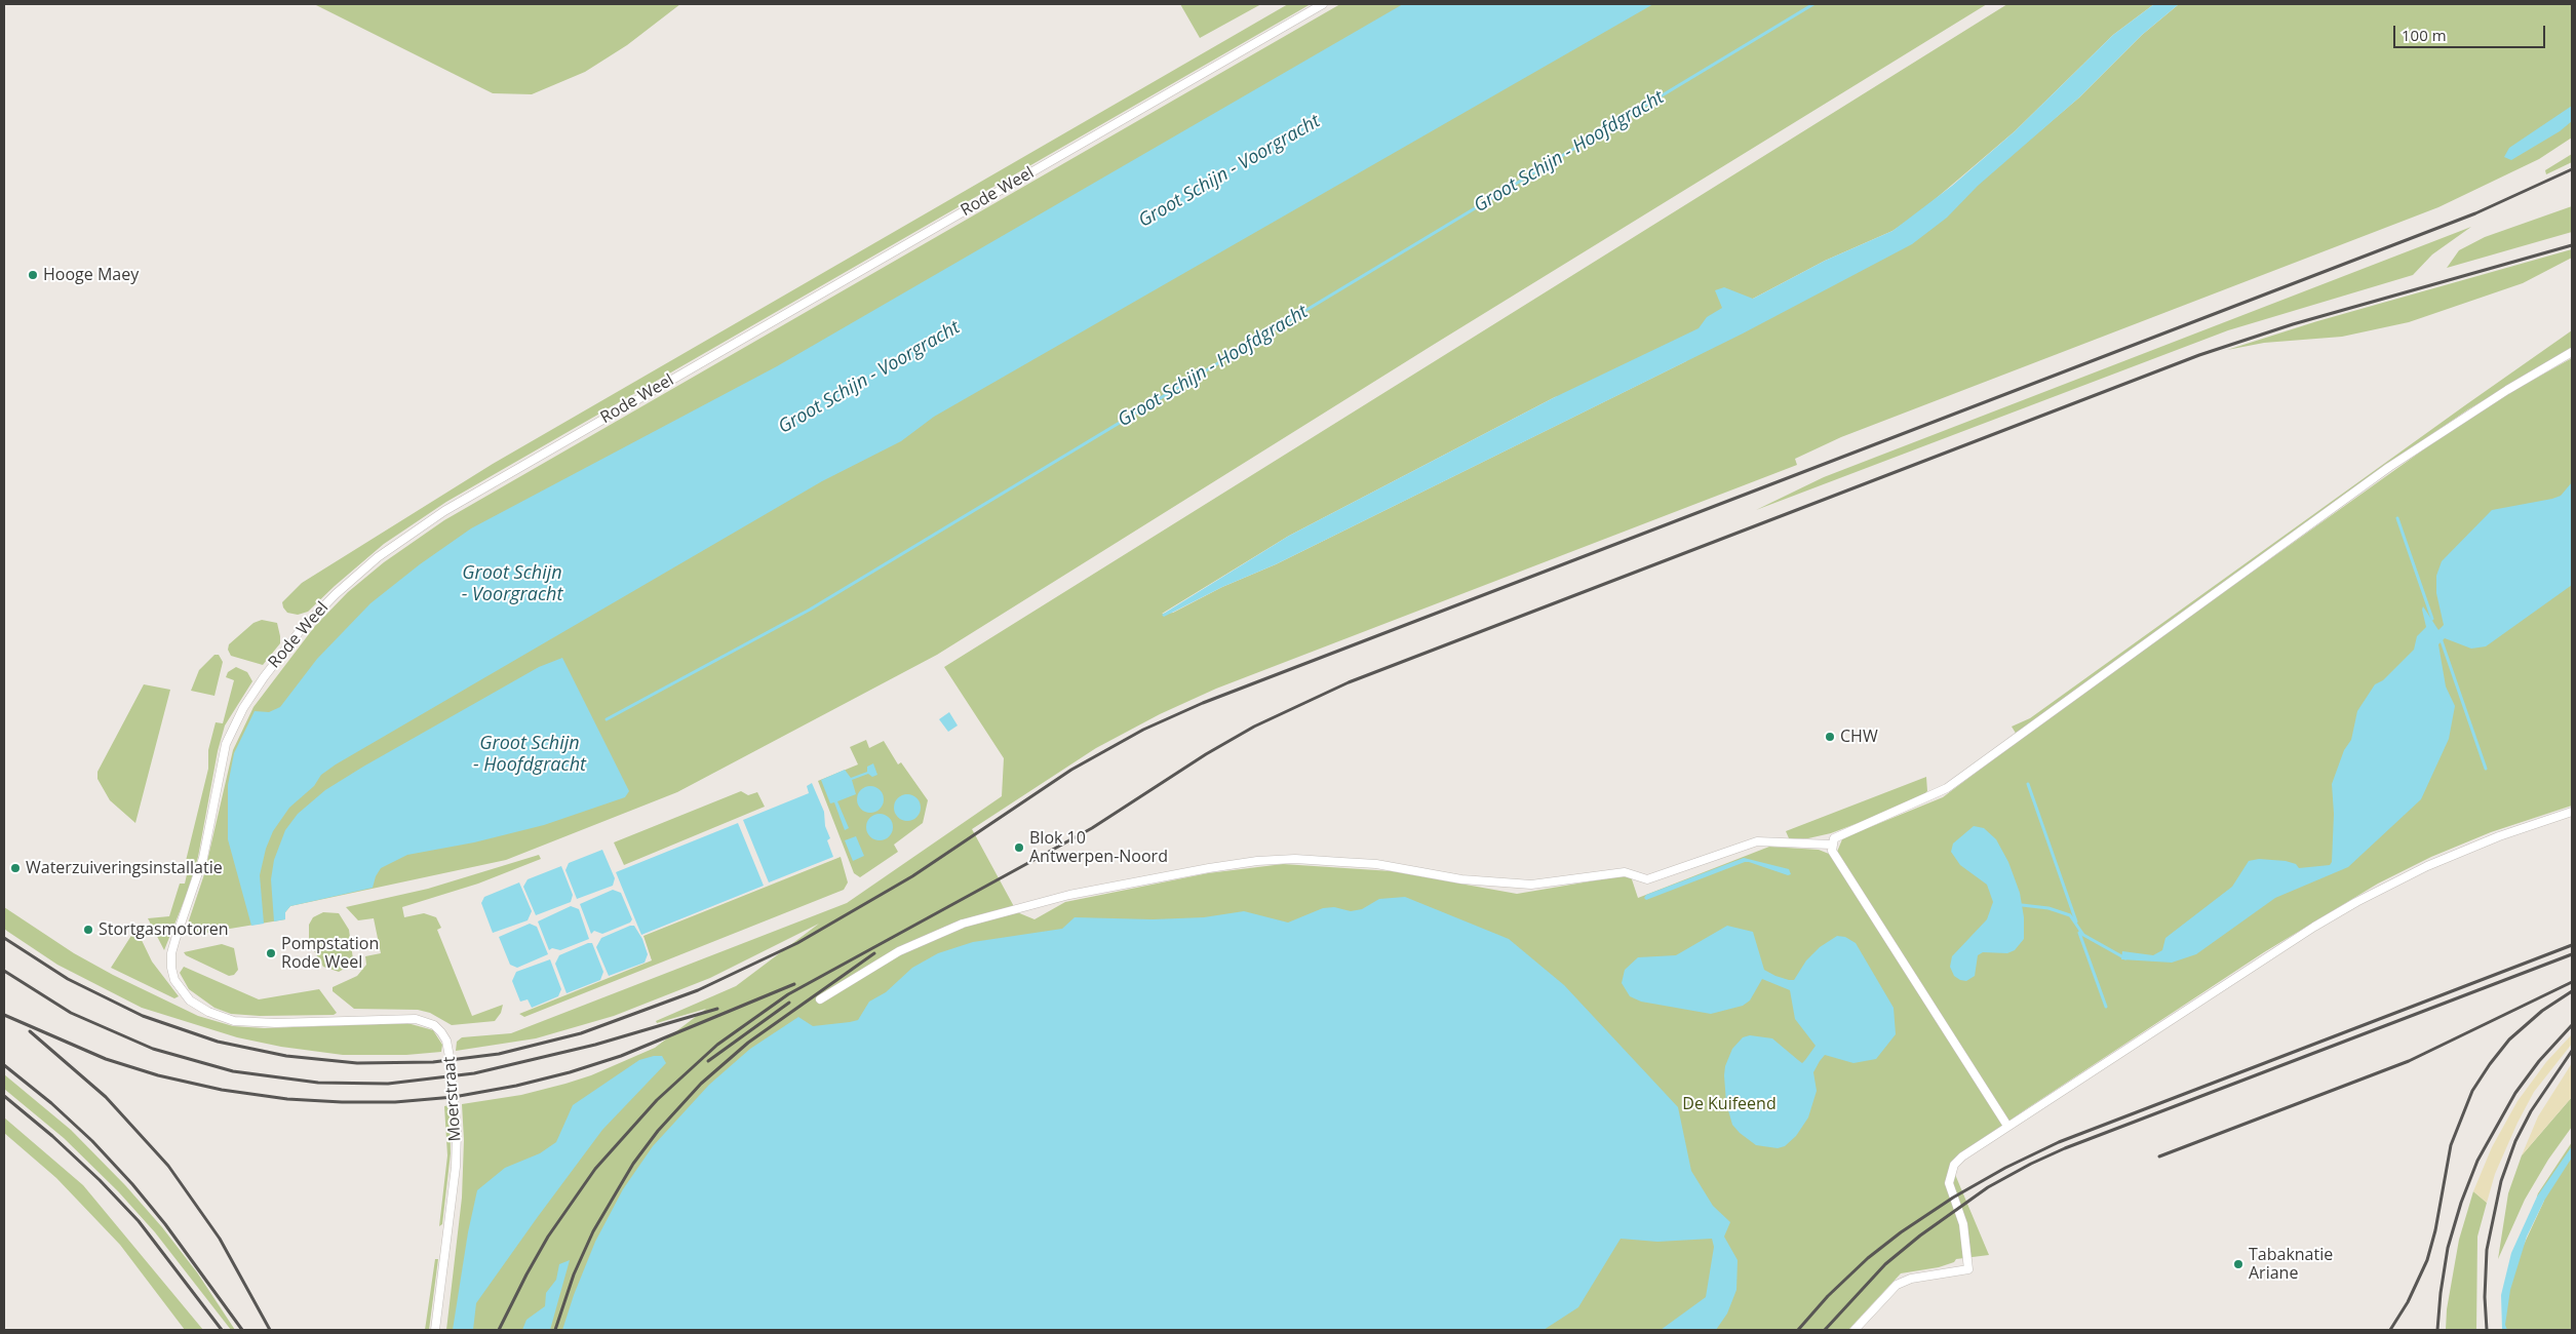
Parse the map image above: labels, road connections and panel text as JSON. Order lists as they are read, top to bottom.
{
  "streets": {
    "street": ["Rode Weel", "Moerstraat"]
  },
  "crossings": [
    ["Rode Weel", "Moerstraat"]
  ],
  "water": ["Groot Schijn - Hoofdgracht", "Groot Schijn - Voorgracht"],
  "parks": ["De Kuifeend"],
  "places": [
    "Hooge Maey",
    "CHW",
    "Blok 10 Antwerpen-Noord",
    "Waterzuiveringsinstallatie",
    "Stortgasmotoren",
    "Pompstation Rode Weel",
    "Tabaknatie Ariane"
  ],
  "scale_bar": "100 m"
}
